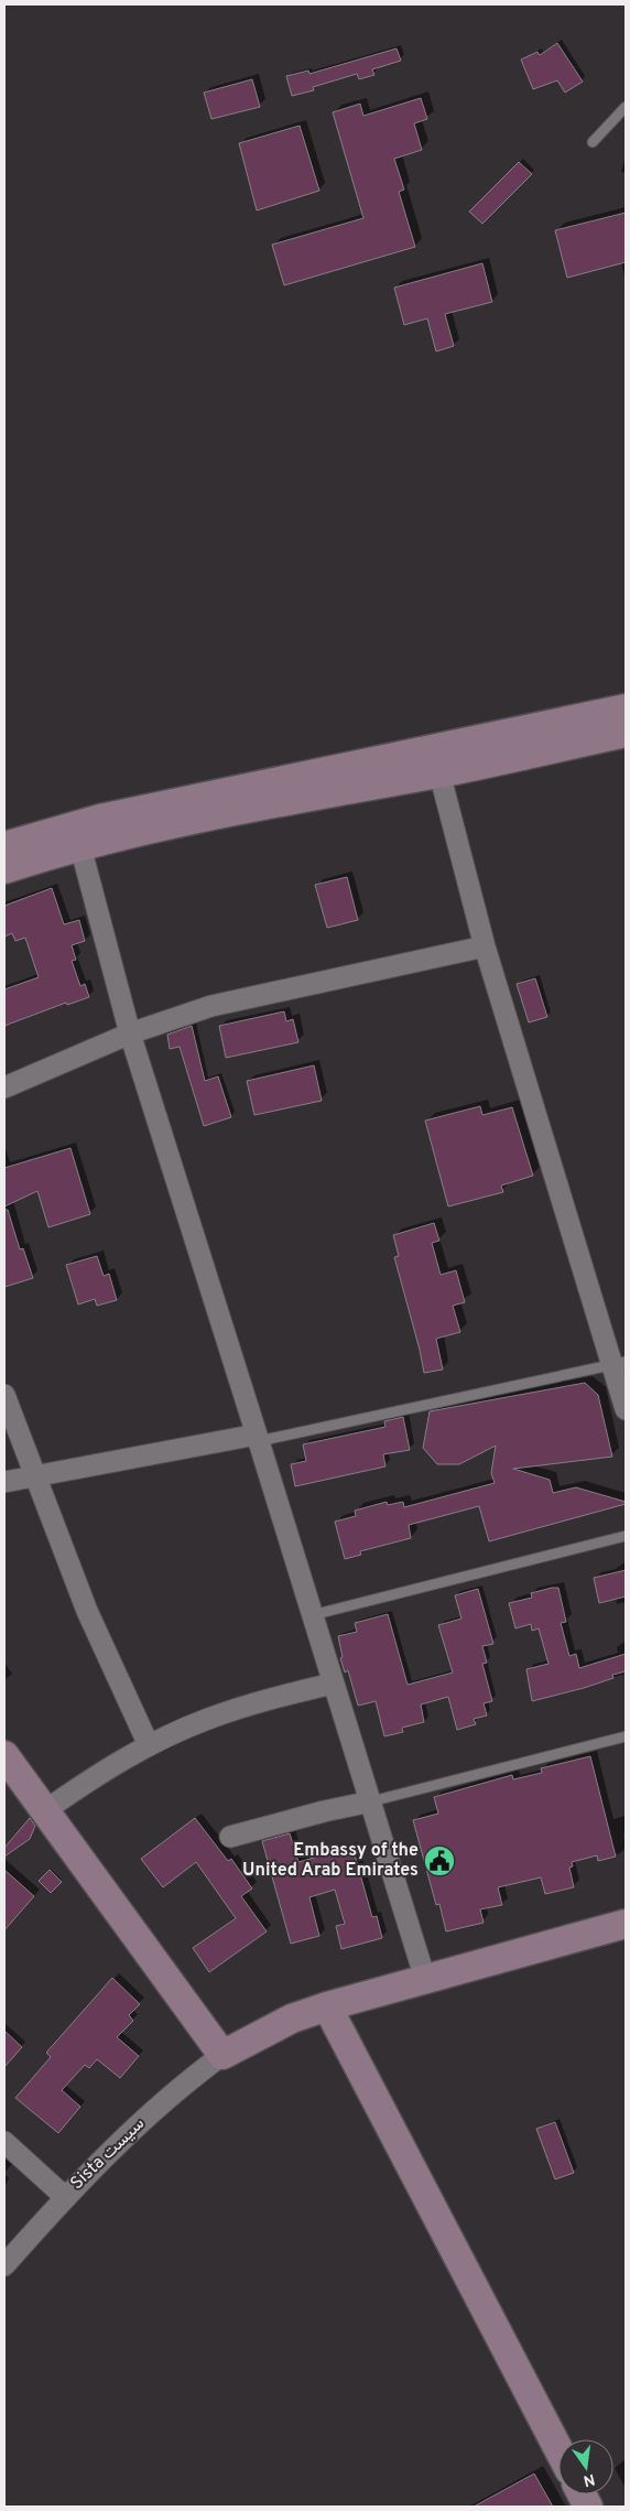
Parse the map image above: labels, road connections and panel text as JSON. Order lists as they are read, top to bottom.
{
  "streets": {
    "street": ["Sista سيست"]
  },
  "places": {
    "public building": ["Embassy of the United Arab Emirates"]
  },
  "north": "bottom"
}
